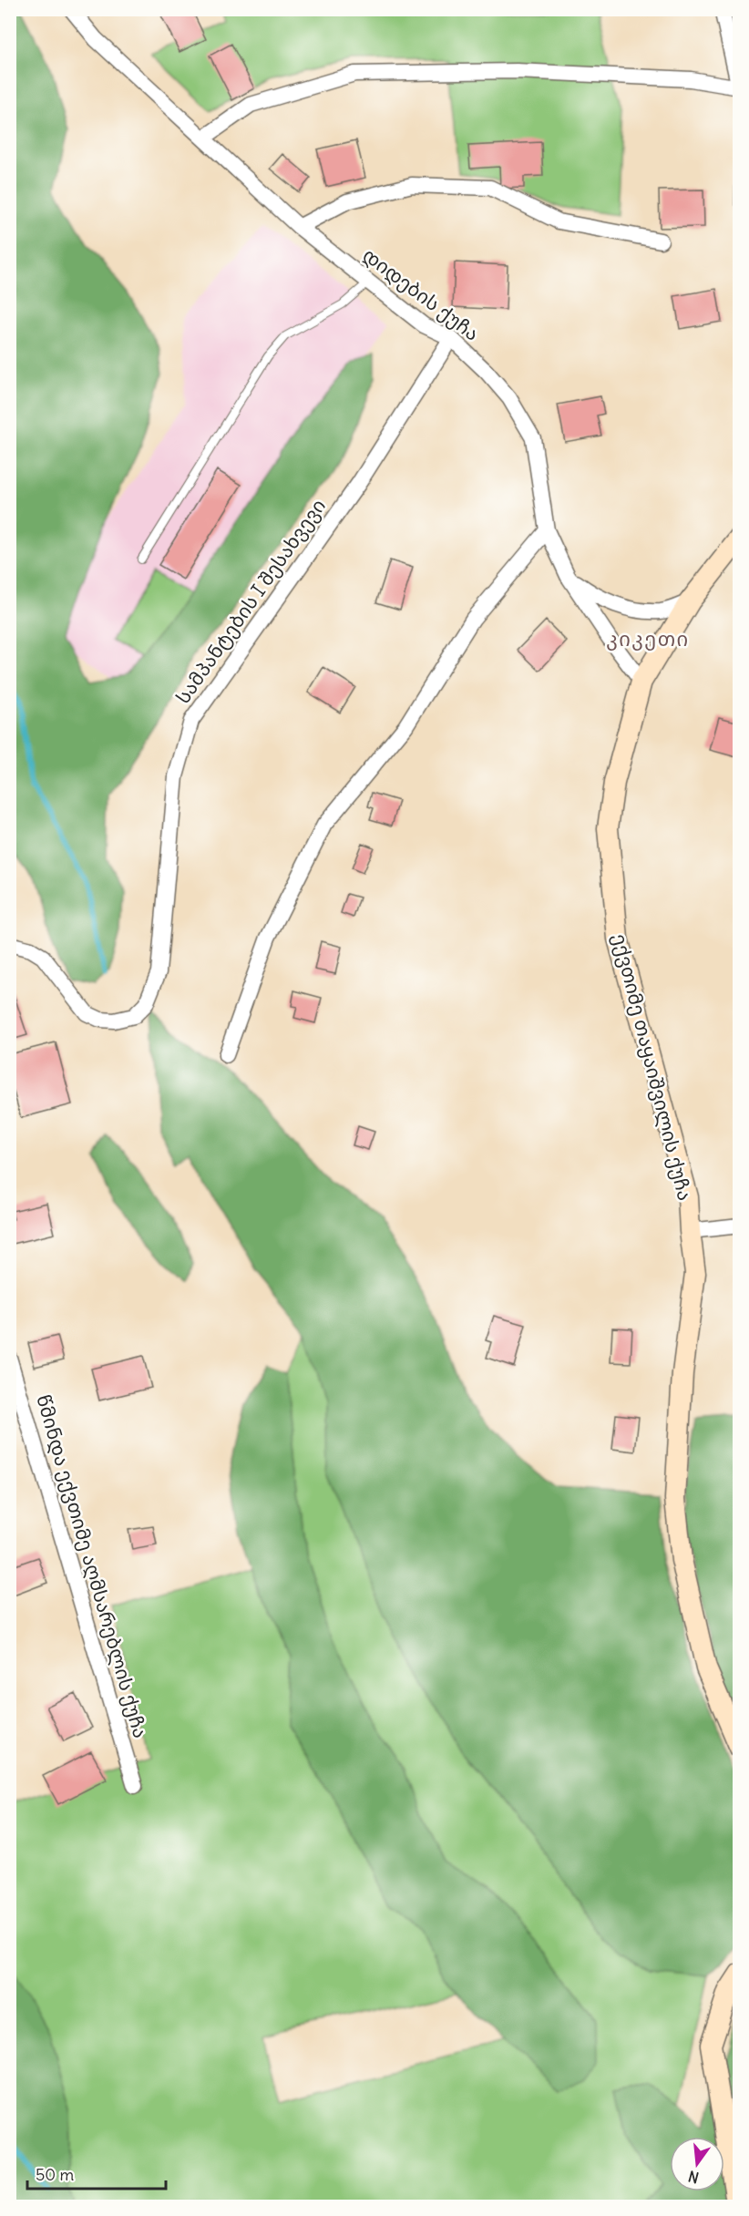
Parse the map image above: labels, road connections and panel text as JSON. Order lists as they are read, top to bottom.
{
  "streets": {
    "street": [
      "დიდების ქუჩა",
      "სამპანტების I შესახვევი",
      "ექვთიმე თაყაიშვილის ქუჩა",
      "წმინდა ექვთიმე აღმსარებლის ქუჩა"
    ]
  },
  "crossings": [
    ["დიდების ქუჩა", "სამპანტების I შესახვევი"],
    ["დიდების ქუჩა", "ექვთიმე თაყაიშვილის ქუჩა"]
  ],
  "districts": ["კიკეთი"],
  "scale_bar": "50 m",
  "north": "bottom"
}
